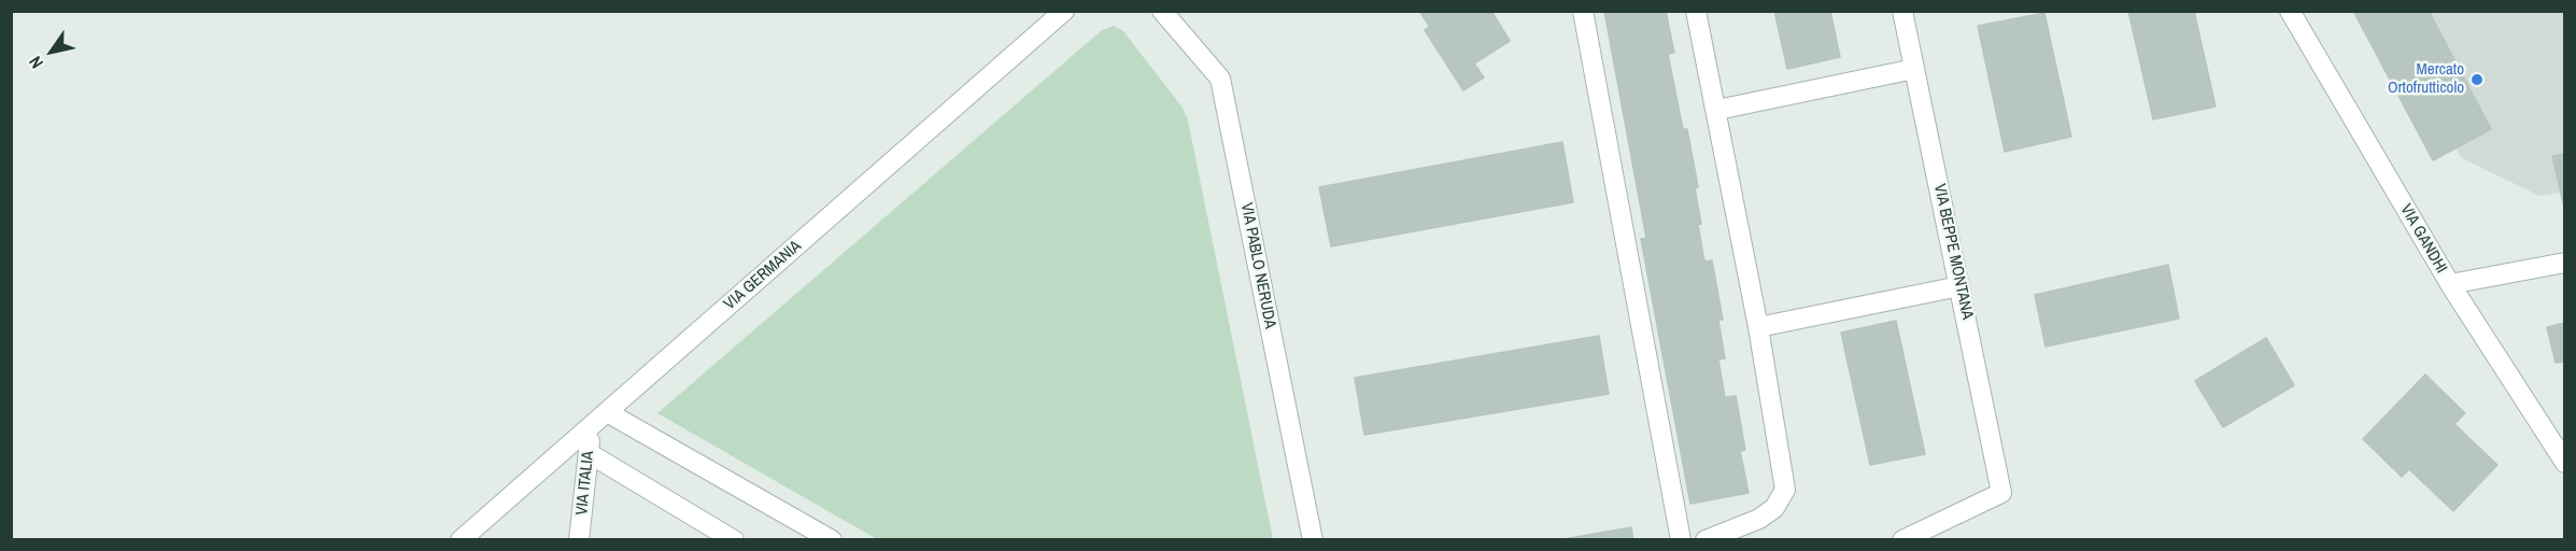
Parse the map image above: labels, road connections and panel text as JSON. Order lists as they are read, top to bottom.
{
  "streets": {
    "street": [
      "VIA GANDHI",
      "VIA BEPPE MONTANA",
      "VIA PABLO NERUDA",
      "VIA GERMANIA",
      "VIA ITALIA"
    ]
  },
  "crossings": [
    ["VIA GERMANIA", "VIA ITALIA"]
  ],
  "places": ["Mercato Ortofrutticolo"],
  "north": "bottom left"
}
